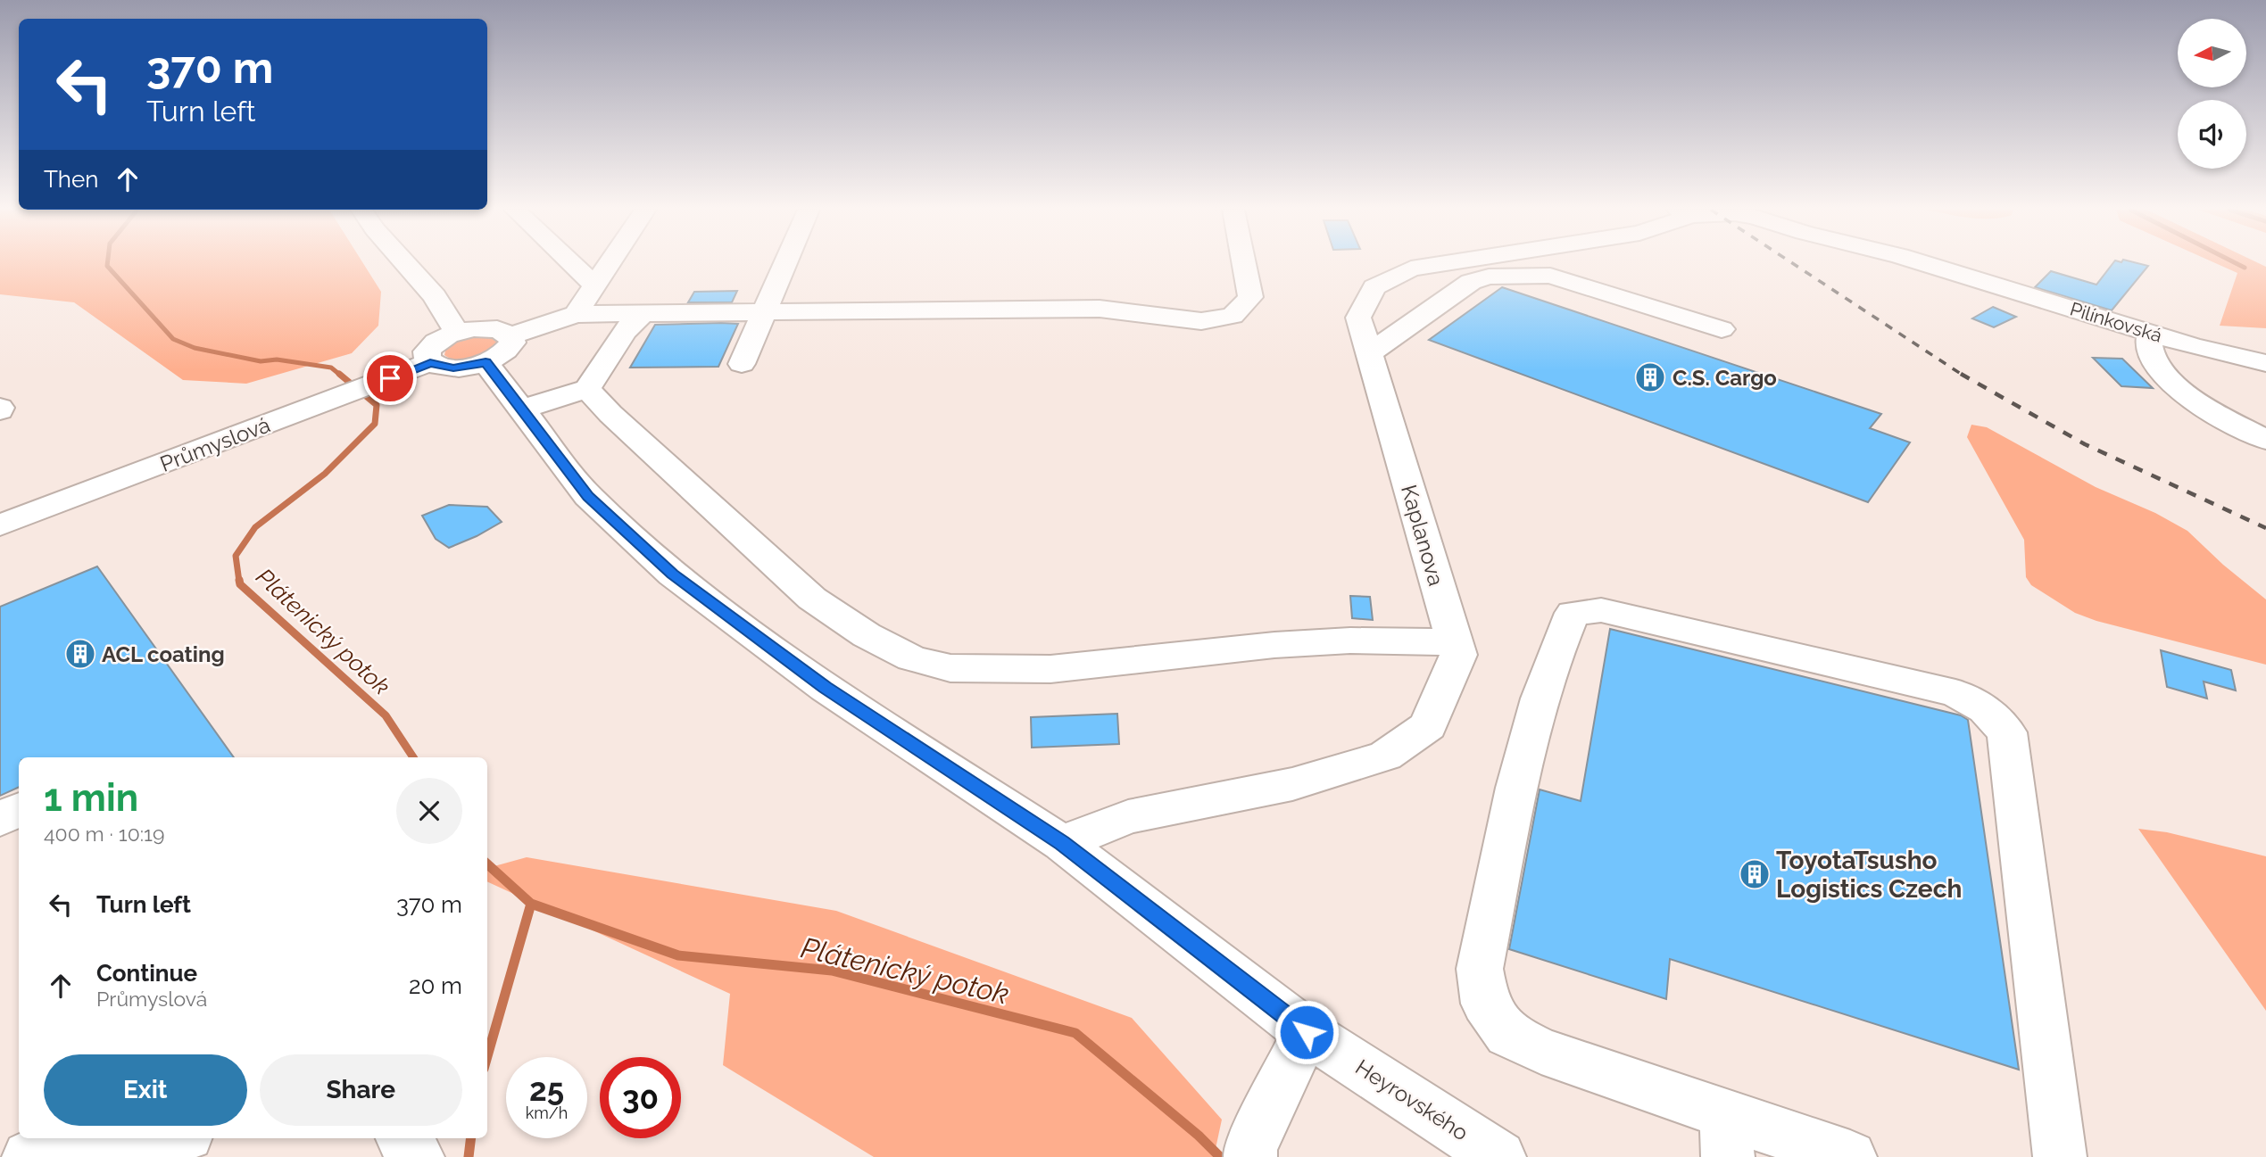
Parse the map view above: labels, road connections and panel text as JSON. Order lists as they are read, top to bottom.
{
  "streets": {
    "street": [
      "Pilínkovská",
      "Průmyslová",
      "Kaplanova",
      "Heyrovského"
    ]
  },
  "crossings": [
    ["Kaplanova", "Heyrovského"]
  ],
  "water": ["Plátenický potok"],
  "places": {
    "building": ["C.S. Cargo", "ACL coating", "ToyotaTsusho Logistics Czech"]
  },
  "north": "left",
  "page": {
    "turn": ["370 m", "Turn left"],
    "then": "Then",
    "heading": ["1 min", "400 m · 10:19"],
    "list": [
      {
        "name": "Turn left",
        "value": "370 m"
      },
      {
        "name": "Continue",
        "note": "Průmyslová",
        "value": "20 m"
      }
    ],
    "buttons": ["Exit", "Share"],
    "speed": "25 km/h",
    "limit": "30"
  }
}
